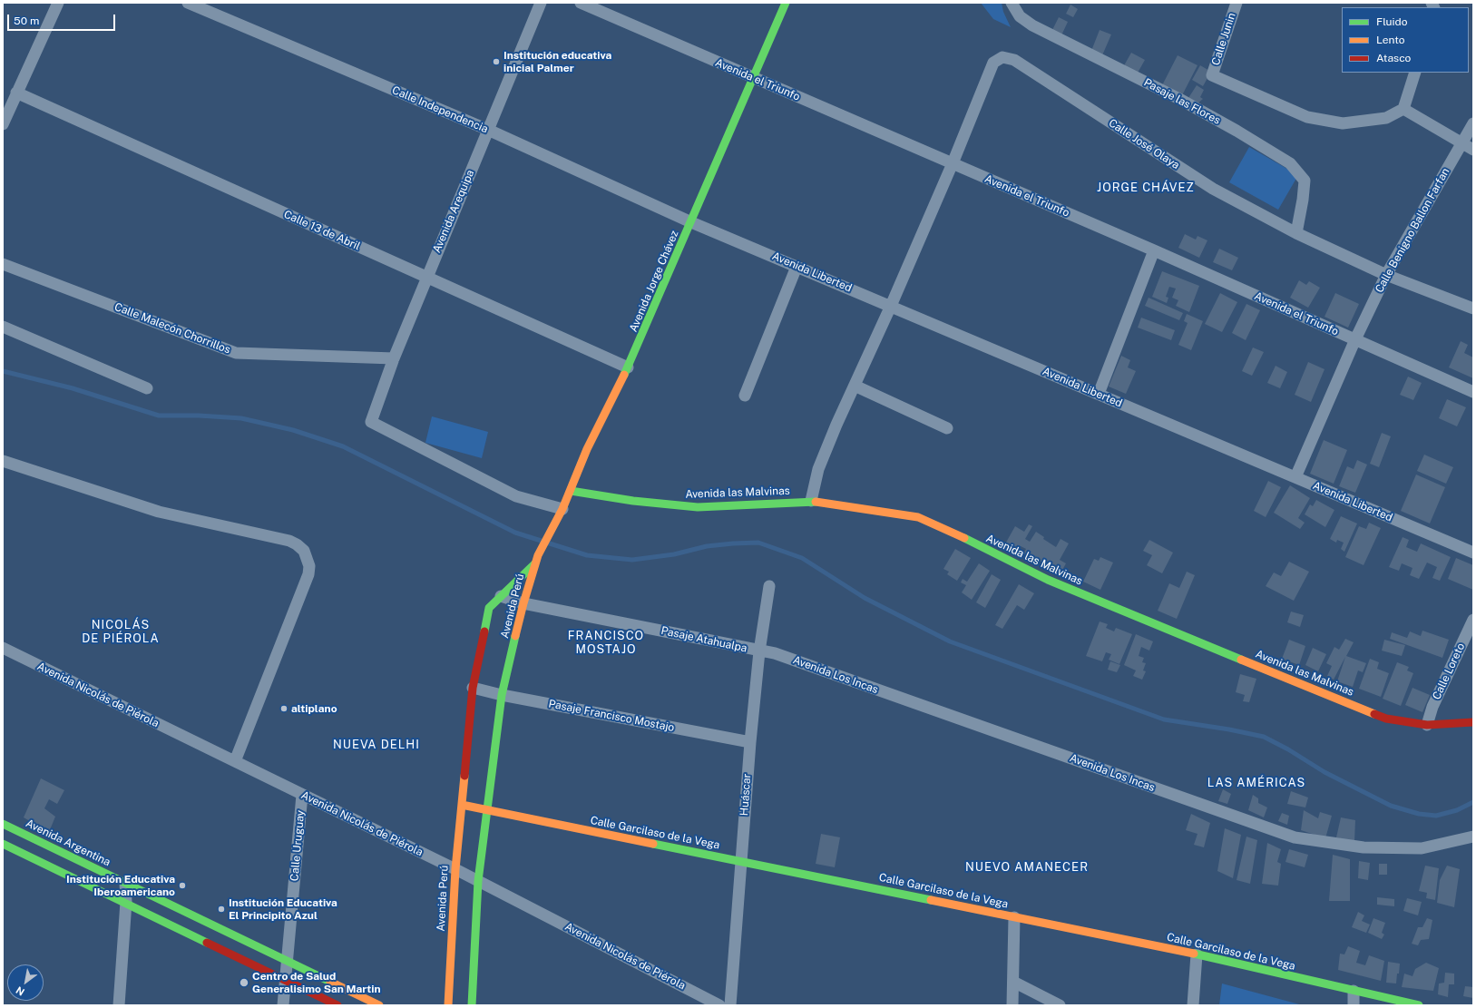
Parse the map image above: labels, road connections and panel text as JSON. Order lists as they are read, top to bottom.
{
  "streets": {
    "street": [
      "Calle Junin",
      "Avenida el Triunfo",
      "Pasaje las Flores",
      "Calle Independencia",
      "Calle José Olaya",
      "Avenida Arequipa",
      "Calle 13 de Abril",
      "Calle Benigno Ballon Farfan",
      "Avenida Liberted",
      "Avenida Jorge Chávez",
      "Calle Malecón Chorrillos",
      "Avenida las Malvinas",
      "Avenida Perú",
      "Pasaje Atahualpa",
      "Calle Loreto",
      "Avenida Los Incas",
      "Avenida Nicolás de Piérola",
      "Pasaje Francisco Mostajo",
      "Huáscar",
      "Calle Garcilaso de la Vega",
      "Avenida Argentina",
      "Calle Uruguay"
    ]
  },
  "crossings": [
    ["Avenida el Triunfo", "Calle José Olaya"],
    ["Avenida el Triunfo", "Calle Benigno Ballon Farfan"],
    ["Avenida el Triunfo", "Avenida Jorge Chávez"],
    ["Pasaje las Flores", "Calle José Olaya"],
    ["Calle Independencia", "Avenida Arequipa"],
    ["Calle Independencia", "Avenida Liberted"],
    ["Calle Independencia", "Avenida Jorge Chávez"],
    ["Calle José Olaya", "Calle Benigno Ballon Farfan"],
    ["Avenida Arequipa", "Calle 13 de Abril"],
    ["Avenida Arequipa", "Avenida Jorge Chávez"],
    ["Avenida Arequipa", "Calle Malecón Chorrillos"],
    ["Calle 13 de Abril", "Avenida Jorge Chávez"],
    ["Calle Benigno Ballon Farfan", "Avenida Liberted"],
    ["Avenida Liberted", "Avenida Jorge Chávez"],
    ["Avenida Jorge Chávez", "Avenida las Malvinas"],
    ["Avenida Jorge Chávez", "Avenida Perú"],
    ["Avenida las Malvinas", "Calle Loreto"],
    ["Avenida Perú", "Pasaje Atahualpa"],
    ["Avenida Perú", "Avenida Nicolás de Piérola"],
    ["Avenida Perú", "Pasaje Francisco Mostajo"],
    ["Avenida Perú", "Calle Garcilaso de la Vega"],
    ["Pasaje Atahualpa", "Avenida Los Incas"],
    ["Pasaje Atahualpa", "Huáscar"],
    ["Avenida Los Incas", "Huáscar"],
    ["Avenida Nicolás de Piérola", "Calle Uruguay"],
    ["Pasaje Francisco Mostajo", "Huáscar"],
    ["Huáscar", "Calle Garcilaso de la Vega"],
    ["Avenida Argentina", "Calle Uruguay"]
  ],
  "districts": [
    "JORGE CHÁVEZ",
    "NICOLÁS DE PIÉROLA",
    "FRANCISCO MOSTAJO",
    "NUEVA DELHI",
    "LAS AMÉRICAS",
    "NUEVO AMANECER"
  ],
  "places": [
    "Institución educativa inicial Palmer",
    "altiplano",
    "Institución Educativa Iberoamericano",
    "Institución Educativa El Principito Azul",
    "Centro de Salud Generalisimo San Martin"
  ],
  "legend": ["Fluido", "Lento", "Atasco"],
  "scale_bar": "50 m",
  "north": "bottom left"
}
